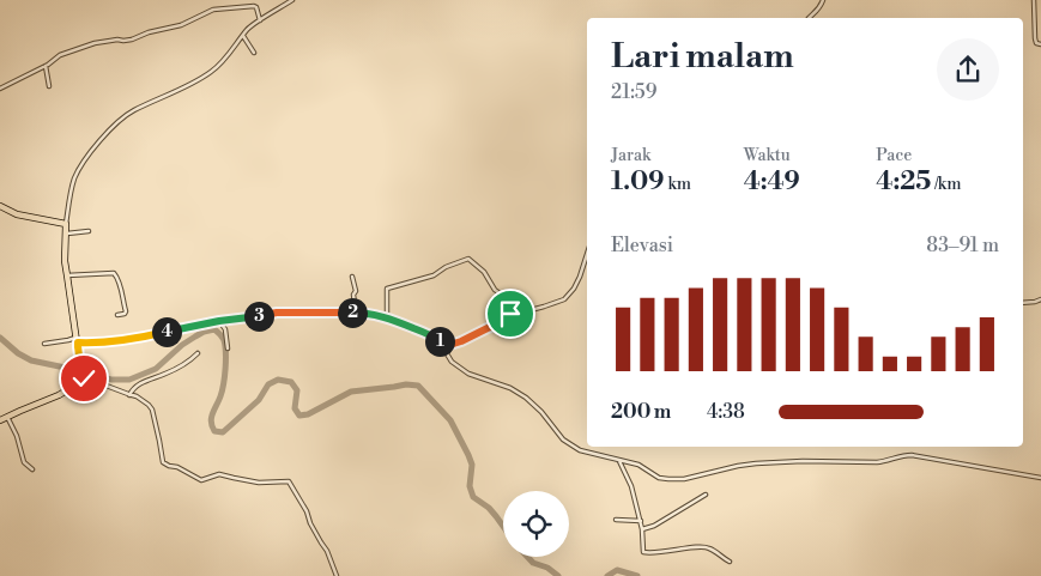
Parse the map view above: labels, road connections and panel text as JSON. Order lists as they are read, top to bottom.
{
  "page": {
    "heading": ["Lari malam", "21:59"],
    "stats": [
      ["Jarak", "1.09 km"],
      ["Waktu", "4:49"],
      ["Pace", "4:25 /km"]
    ],
    "chart": ["Elevasi", "83–91 m"],
    "pins": [
      "2",
      "3",
      "4",
      "1"
    ],
    "list": [
      {
        "name": "200 m",
        "note": "4:38"
      }
    ]
  }
}
